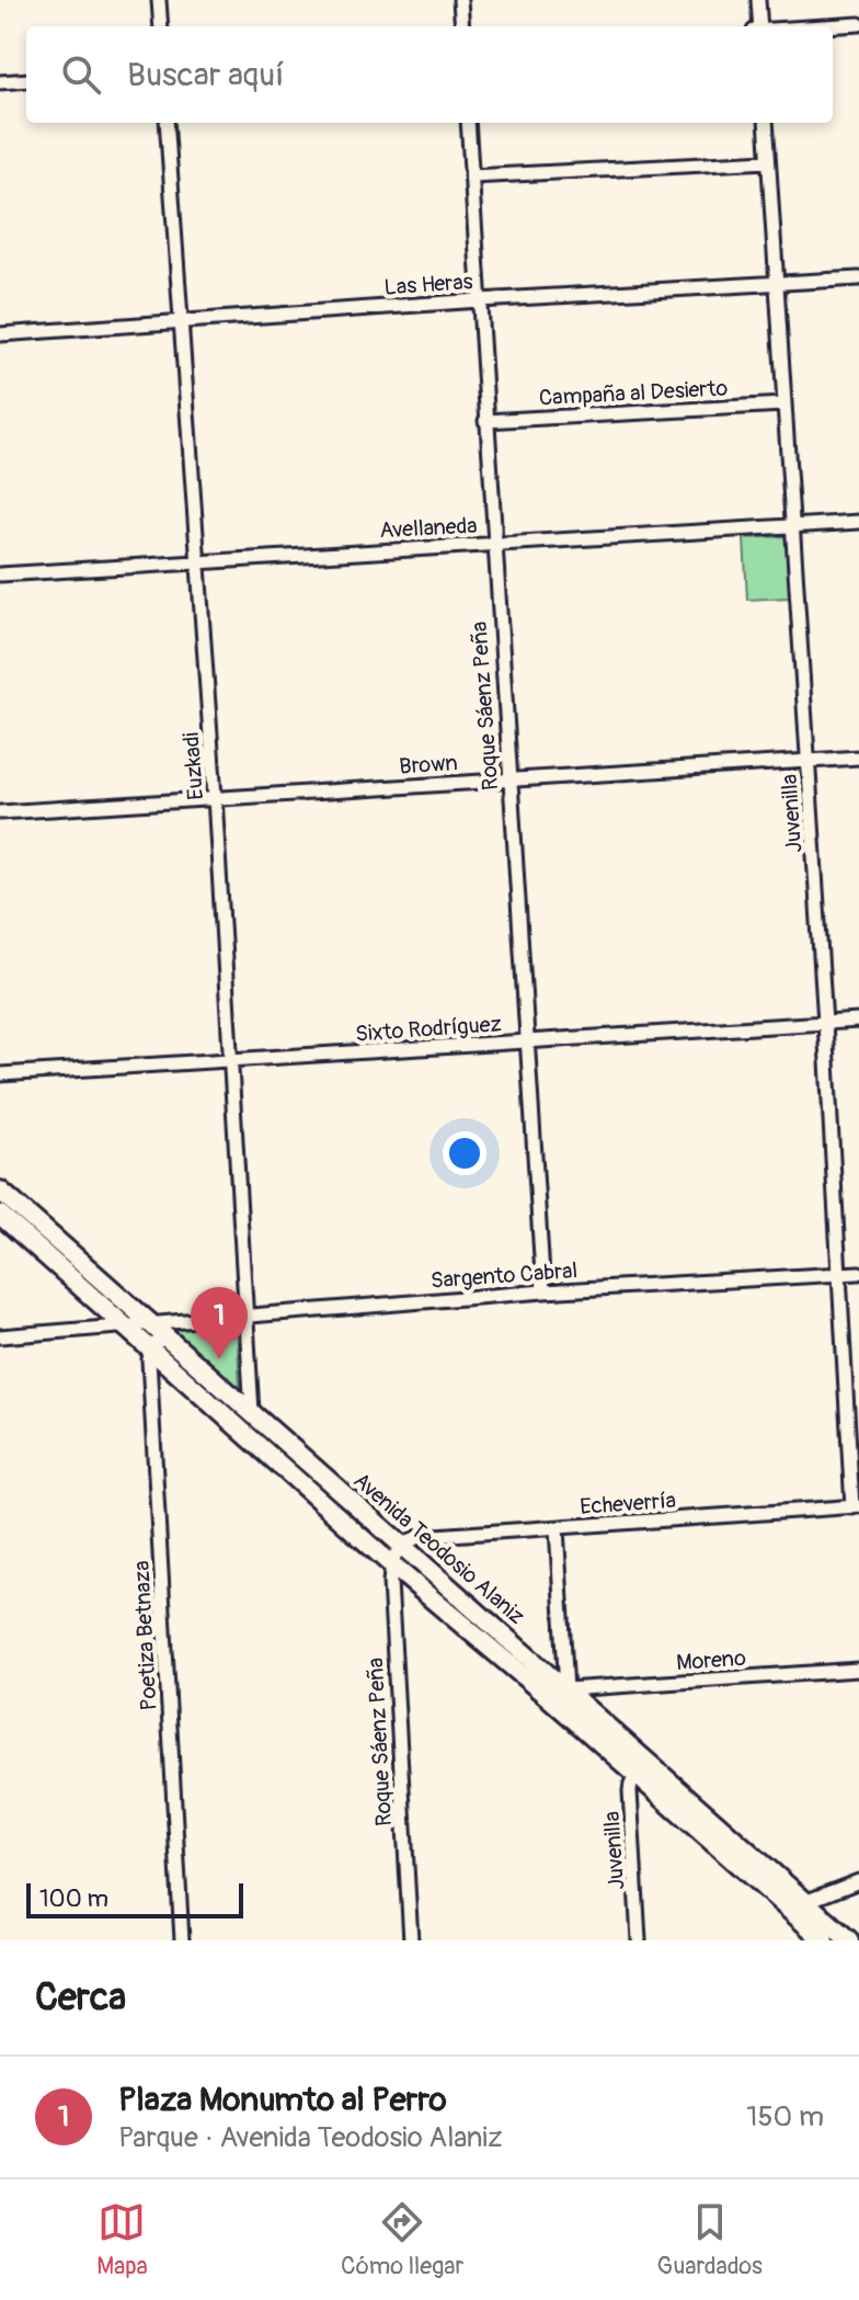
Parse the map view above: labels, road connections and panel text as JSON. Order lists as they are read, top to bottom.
{
  "streets": {
    "main road": ["Avenida Teodosio Alaniz"],
    "street": [
      "Las Heras",
      "Campaña al Desierto",
      "Avellaneda",
      "Roque Sáenz Peña",
      "Brown",
      "Euzkadi",
      "Juvenilla",
      "Sixto Rodríguez",
      "Sargento Cabral",
      "Echeverría",
      "Poetiza Betnaza",
      "Moreno"
    ]
  },
  "crossings": [
    ["Las Heras", "Roque Sáenz Peña"],
    ["Las Heras", "Euzkadi"],
    ["Las Heras", "Juvenilla"],
    ["Campaña al Desierto", "Roque Sáenz Peña"],
    ["Campaña al Desierto", "Juvenilla"],
    ["Avellaneda", "Roque Sáenz Peña"],
    ["Avellaneda", "Euzkadi"],
    ["Avellaneda", "Juvenilla"],
    ["Roque Sáenz Peña", "Brown"],
    ["Roque Sáenz Peña", "Sixto Rodríguez"],
    ["Roque Sáenz Peña", "Sargento Cabral"],
    ["Roque Sáenz Peña", "Echeverría"],
    ["Roque Sáenz Peña", "Avenida Teodosio Alaniz"],
    ["Brown", "Euzkadi"],
    ["Brown", "Juvenilla"],
    ["Euzkadi", "Sixto Rodríguez"],
    ["Euzkadi", "Sargento Cabral"],
    ["Euzkadi", "Avenida Teodosio Alaniz"],
    ["Juvenilla", "Sixto Rodríguez"],
    ["Juvenilla", "Sargento Cabral"],
    ["Juvenilla", "Echeverría"],
    ["Juvenilla", "Avenida Teodosio Alaniz"],
    ["Sargento Cabral", "Avenida Teodosio Alaniz"],
    ["Echeverría", "Avenida Teodosio Alaniz"],
    ["Avenida Teodosio Alaniz", "Poetiza Betnaza"],
    ["Avenida Teodosio Alaniz", "Moreno"]
  ],
  "scale_bar": "100 m",
  "page": {
    "search": "Buscar aquí",
    "pins": "1",
    "scale": "100 m",
    "heading": "Cerca",
    "list": [
      {
        "mark": "1",
        "name": "Plaza Monumto al Perro",
        "note": "Parque · Avenida Teodosio Alaniz",
        "value": "150 m"
      }
    ],
    "nav": ["Mapa", "Cómo llegar", "Guardados"]
  }
}
